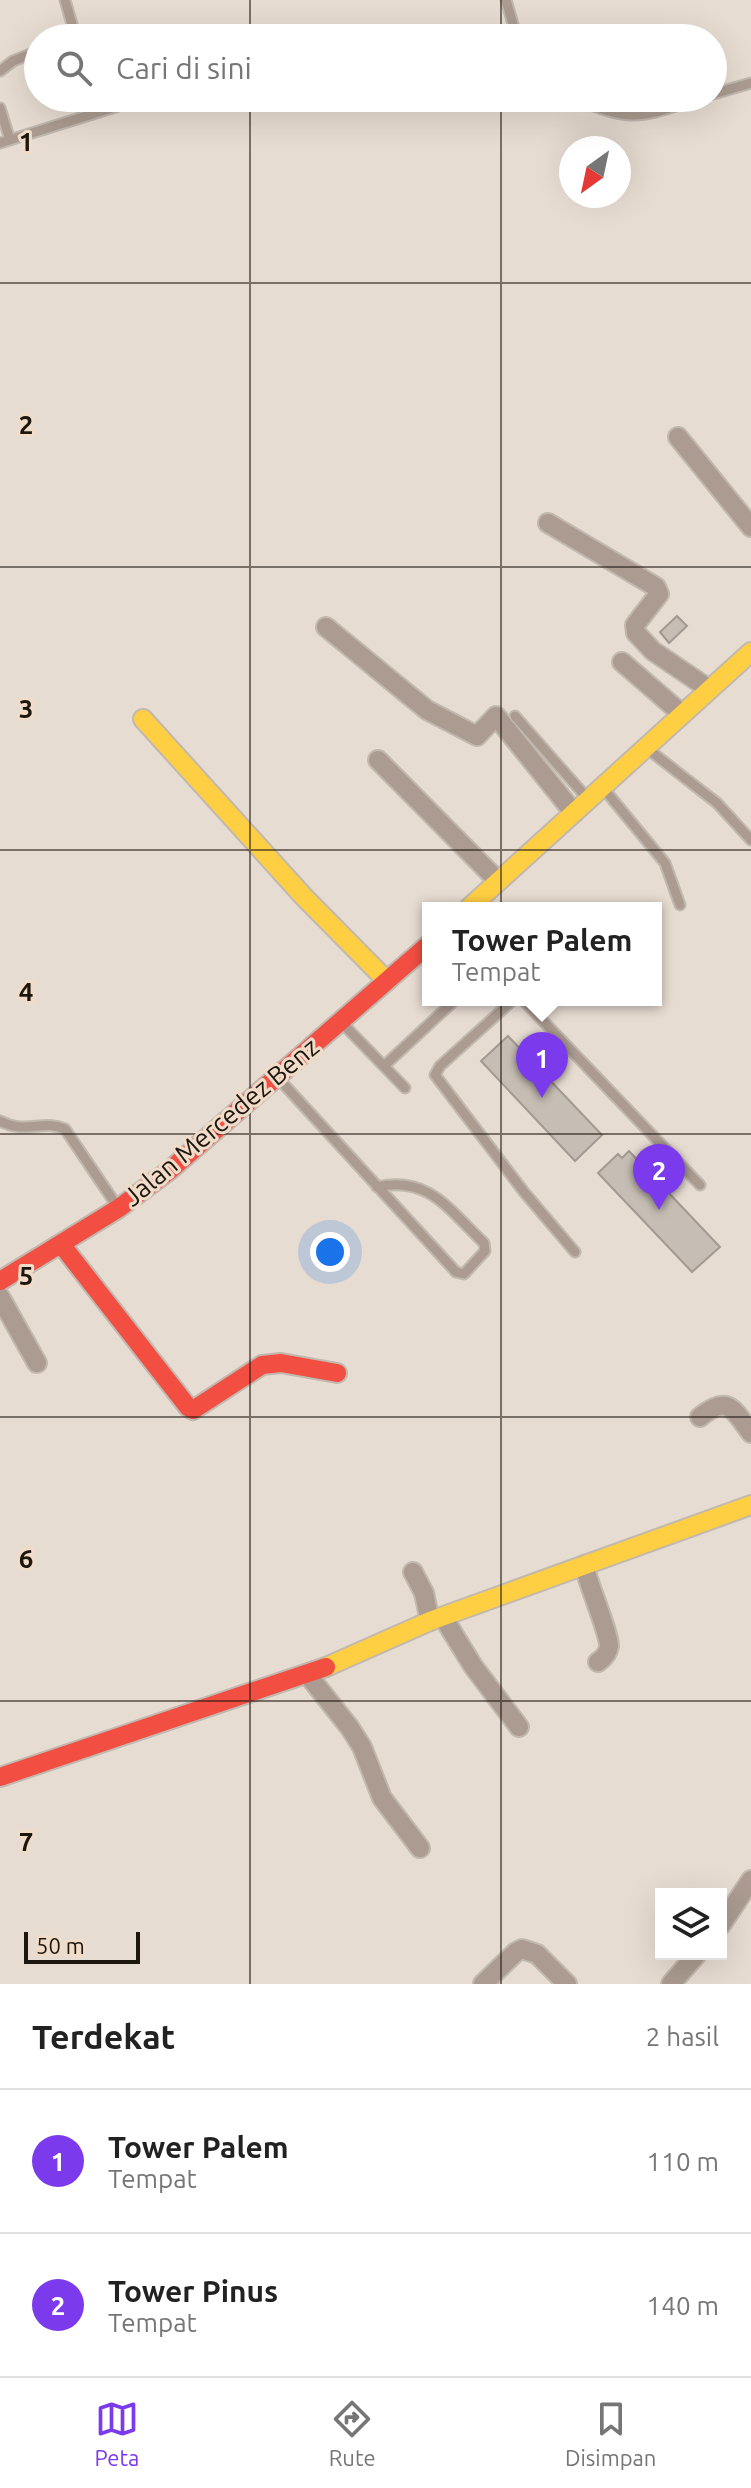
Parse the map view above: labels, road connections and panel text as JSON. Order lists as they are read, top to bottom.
{
  "streets": {
    "street": ["Jalan Mercedez Benz"]
  },
  "scale_bar": "50 m",
  "north": "bottom left",
  "page": {
    "search": "Cari di sini",
    "popup": ["Tower Palem", "Tempat"],
    "pins": ["1", "2"],
    "scale": "50 m",
    "heading": ["Terdekat", "2 hasil"],
    "list": [
      {
        "mark": "1",
        "name": "Tower Palem",
        "note": "Tempat",
        "value": "110 m"
      },
      {
        "mark": "2",
        "name": "Tower Pinus",
        "note": "Tempat",
        "value": "140 m"
      }
    ],
    "nav": ["Peta", "Rute", "Disimpan"]
  },
  "grid": {
    "rows": [
      "1",
      "2",
      "3",
      "4",
      "5",
      "6",
      "7"
    ]
  }
}
